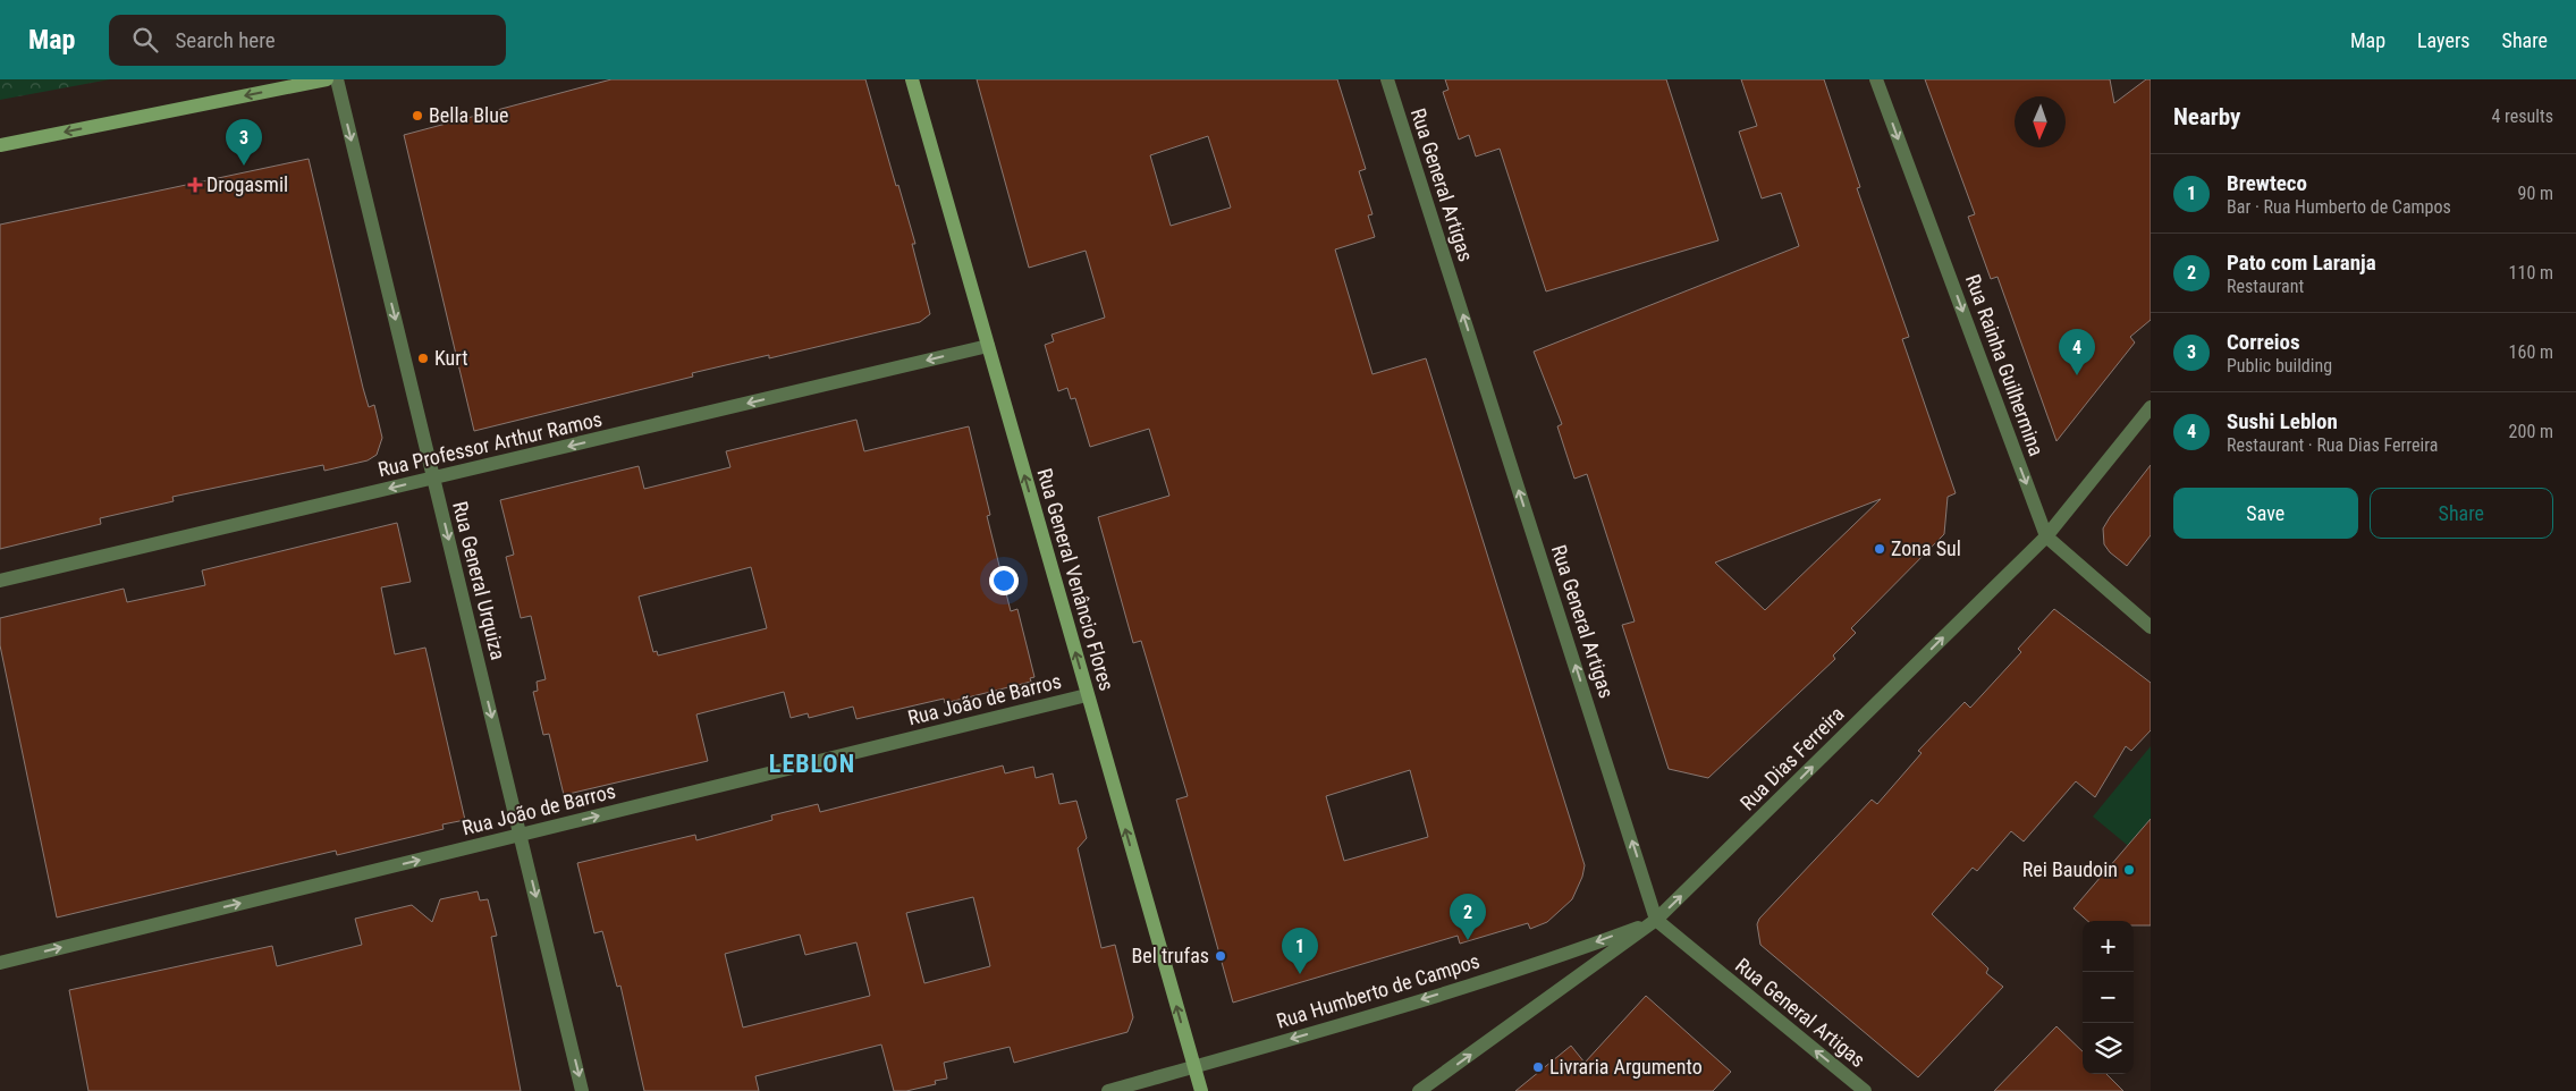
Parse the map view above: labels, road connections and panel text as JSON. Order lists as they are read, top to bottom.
{
  "streets": {
    "street": [
      "Rua General Artigas",
      "Rua Rainha Guilhermina",
      "Rua Professor Arthur Ramos",
      "Rua General Venâncio Flores",
      "Rua General Urquiza",
      "Rua João de Barros",
      "Rua Dias Ferreira",
      "Rua Humberto de Campos"
    ]
  },
  "crossings": [
    ["Rua General Artigas", "Rua Dias Ferreira"],
    ["Rua General Artigas", "Rua Humberto de Campos"],
    ["Rua Rainha Guilhermina", "Rua Dias Ferreira"],
    ["Rua Professor Arthur Ramos", "Rua General Venâncio Flores"],
    ["Rua Professor Arthur Ramos", "Rua General Urquiza"],
    ["Rua General Venâncio Flores", "Rua João de Barros"],
    ["Rua General Venâncio Flores", "Rua Humberto de Campos"],
    ["Rua General Urquiza", "Rua João de Barros"],
    ["Rua Dias Ferreira", "Rua Humberto de Campos"]
  ],
  "one_way": [
    "Rua General Artigas",
    "Rua Rainha Guilhermina",
    "Rua Professor Arthur Ramos",
    "Rua General Venâncio Flores",
    "Rua General Urquiza",
    "Rua João de Barros",
    "Rua Dias Ferreira",
    "Rua Humberto de Campos"
  ],
  "districts": ["LEBLON"],
  "places": {
    "other": [
      "Bella Blue",
      "Kurt",
      "Zona Sul",
      "Rei Baudoin",
      "Bel trufas",
      "Livraria Argumento"
    ],
    "health": ["Drogasmil"]
  },
  "north": "bottom",
  "page": {
    "header": "Map",
    "search": "Search here",
    "nav": ["Map", "Layers", "Share"],
    "heading": ["Nearby", "4 results"],
    "pins": [
      "3",
      "4",
      "2",
      "1"
    ],
    "list": [
      {
        "mark": "1",
        "name": "Brewteco",
        "note": "Bar · Rua Humberto de Campos",
        "value": "90 m"
      },
      {
        "mark": "2",
        "name": "Pato com Laranja",
        "note": "Restaurant",
        "value": "110 m"
      },
      {
        "mark": "3",
        "name": "Correios",
        "note": "Public building",
        "value": "160 m"
      },
      {
        "mark": "4",
        "name": "Sushi Leblon",
        "note": "Restaurant · Rua Dias Ferreira",
        "value": "200 m"
      }
    ],
    "buttons": ["Save", "Share"],
    "map_buttons": ["+", "−"]
  }
}
